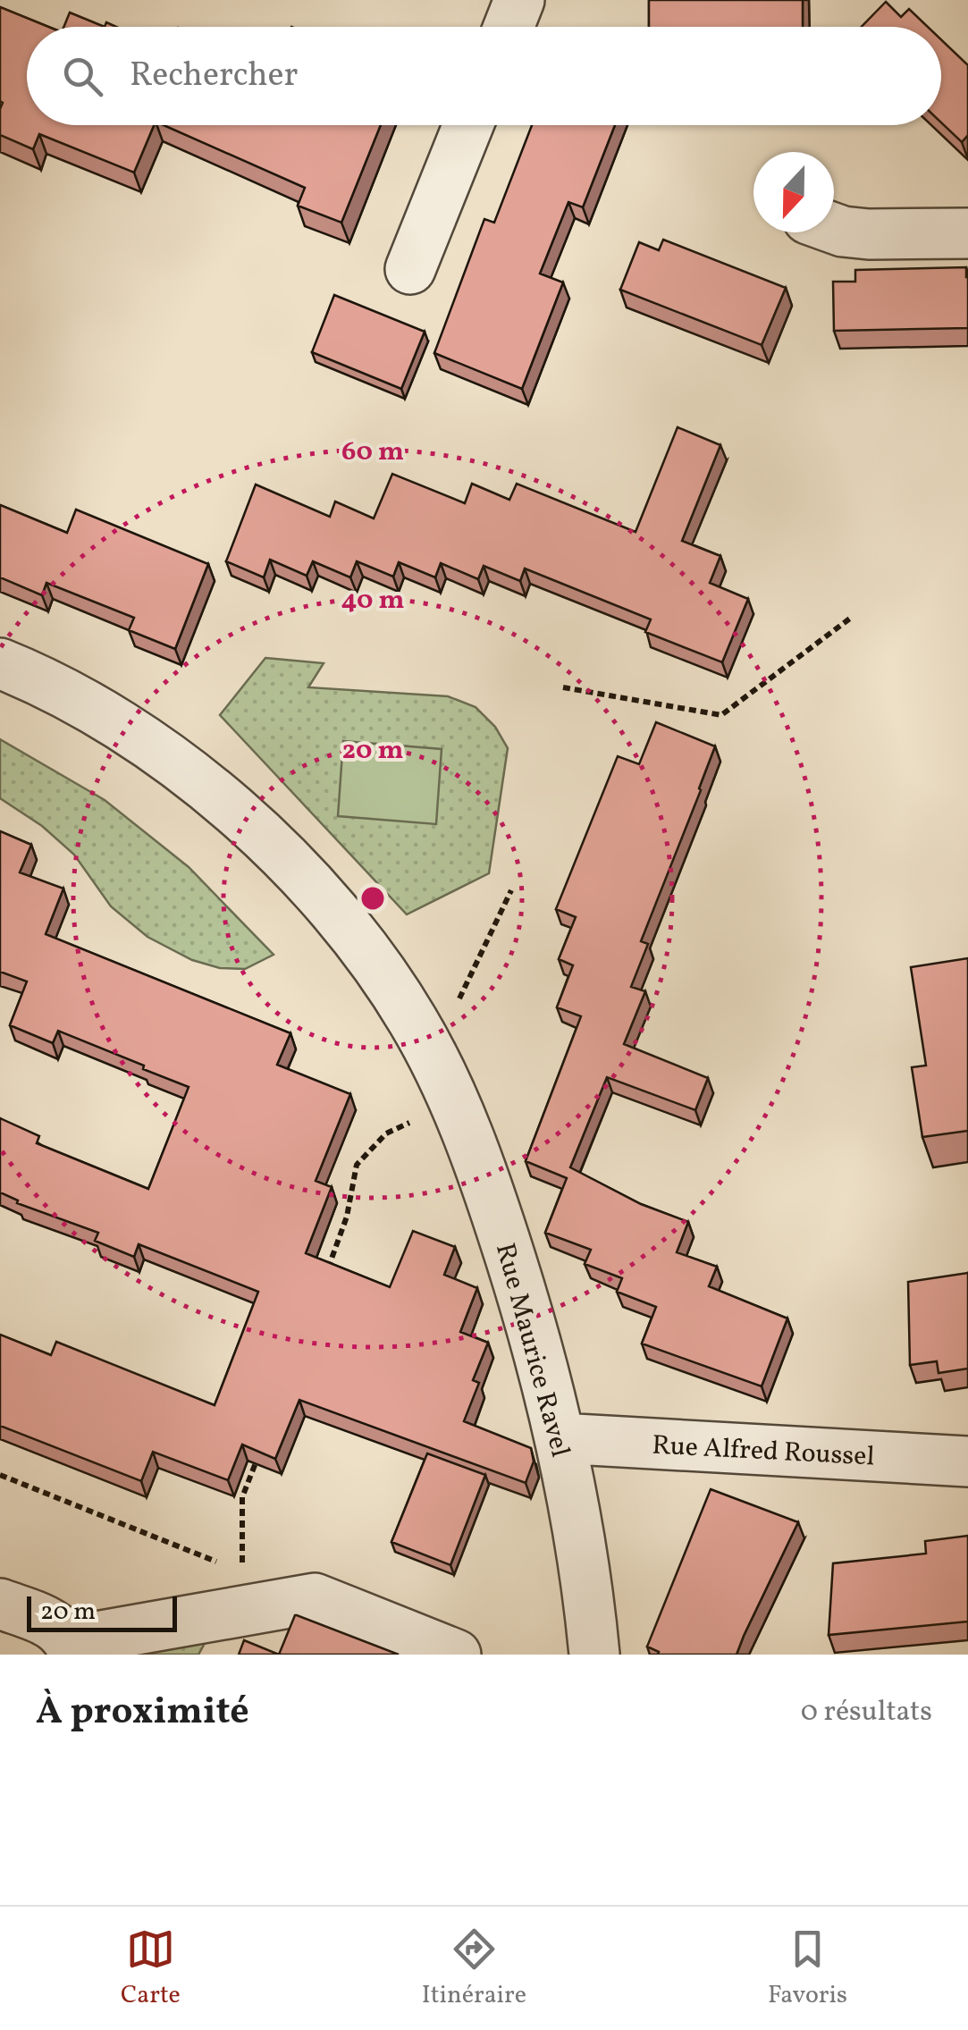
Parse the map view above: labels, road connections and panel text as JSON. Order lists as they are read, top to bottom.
{
  "streets": {
    "street": ["Rue Maurice Ravel", "Rue Alfred Roussel"]
  },
  "crossings": [
    ["Rue Maurice Ravel", "Rue Alfred Roussel"]
  ],
  "scale_bar": "20 m",
  "north": "bottom",
  "page": {
    "search": "Rechercher",
    "scale": "20 m",
    "heading": ["À proximité", "0 résultats"],
    "nav": ["Carte", "Itinéraire", "Favoris"]
  },
  "rings": ["60 m", "40 m", "20 m"]
}
